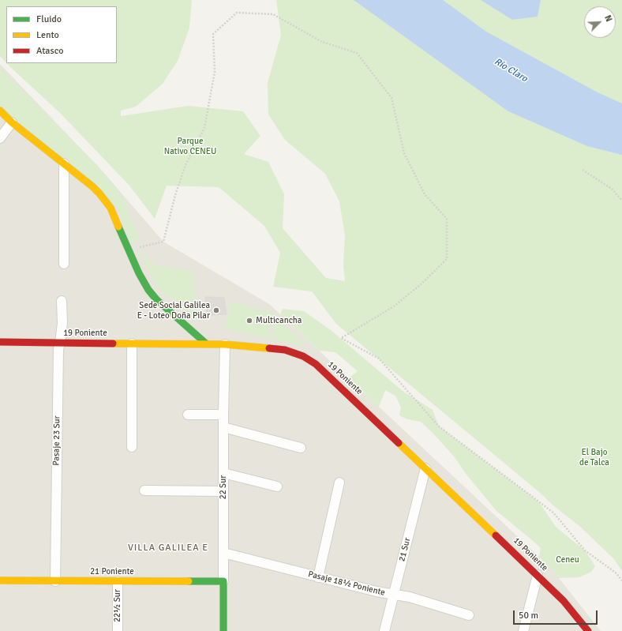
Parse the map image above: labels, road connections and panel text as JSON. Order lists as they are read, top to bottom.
{
  "streets": {
    "street": [
      "19 Poniente",
      "Pasaje 23 Sur",
      "22 Sur",
      "21 Sur",
      "21 Poniente",
      "Pasaje 18½ Poniente",
      "22½ Sur"
    ]
  },
  "crossings": [
    ["19 Poniente", "Pasaje 23 Sur"],
    ["19 Poniente", "22 Sur"],
    ["19 Poniente", "21 Sur"],
    ["Pasaje 23 Sur", "21 Poniente"],
    ["22 Sur", "21 Poniente"],
    ["22 Sur", "Pasaje 18½ Poniente"],
    ["21 Sur", "Pasaje 18½ Poniente"],
    ["21 Poniente", "22½ Sur"]
  ],
  "districts": ["VILLA GALILEA E"],
  "water": ["Río Claro"],
  "parks": ["Parque Nativo CENEU", "El Bajo de Talca", "Ceneu"],
  "places": ["Sede Social Galilea E - Loteo Doña Pilar", "Multicancha"],
  "legend": ["Fluido", "Lento", "Atasco"],
  "scale_bar": "50 m",
  "north": "top right"
}
